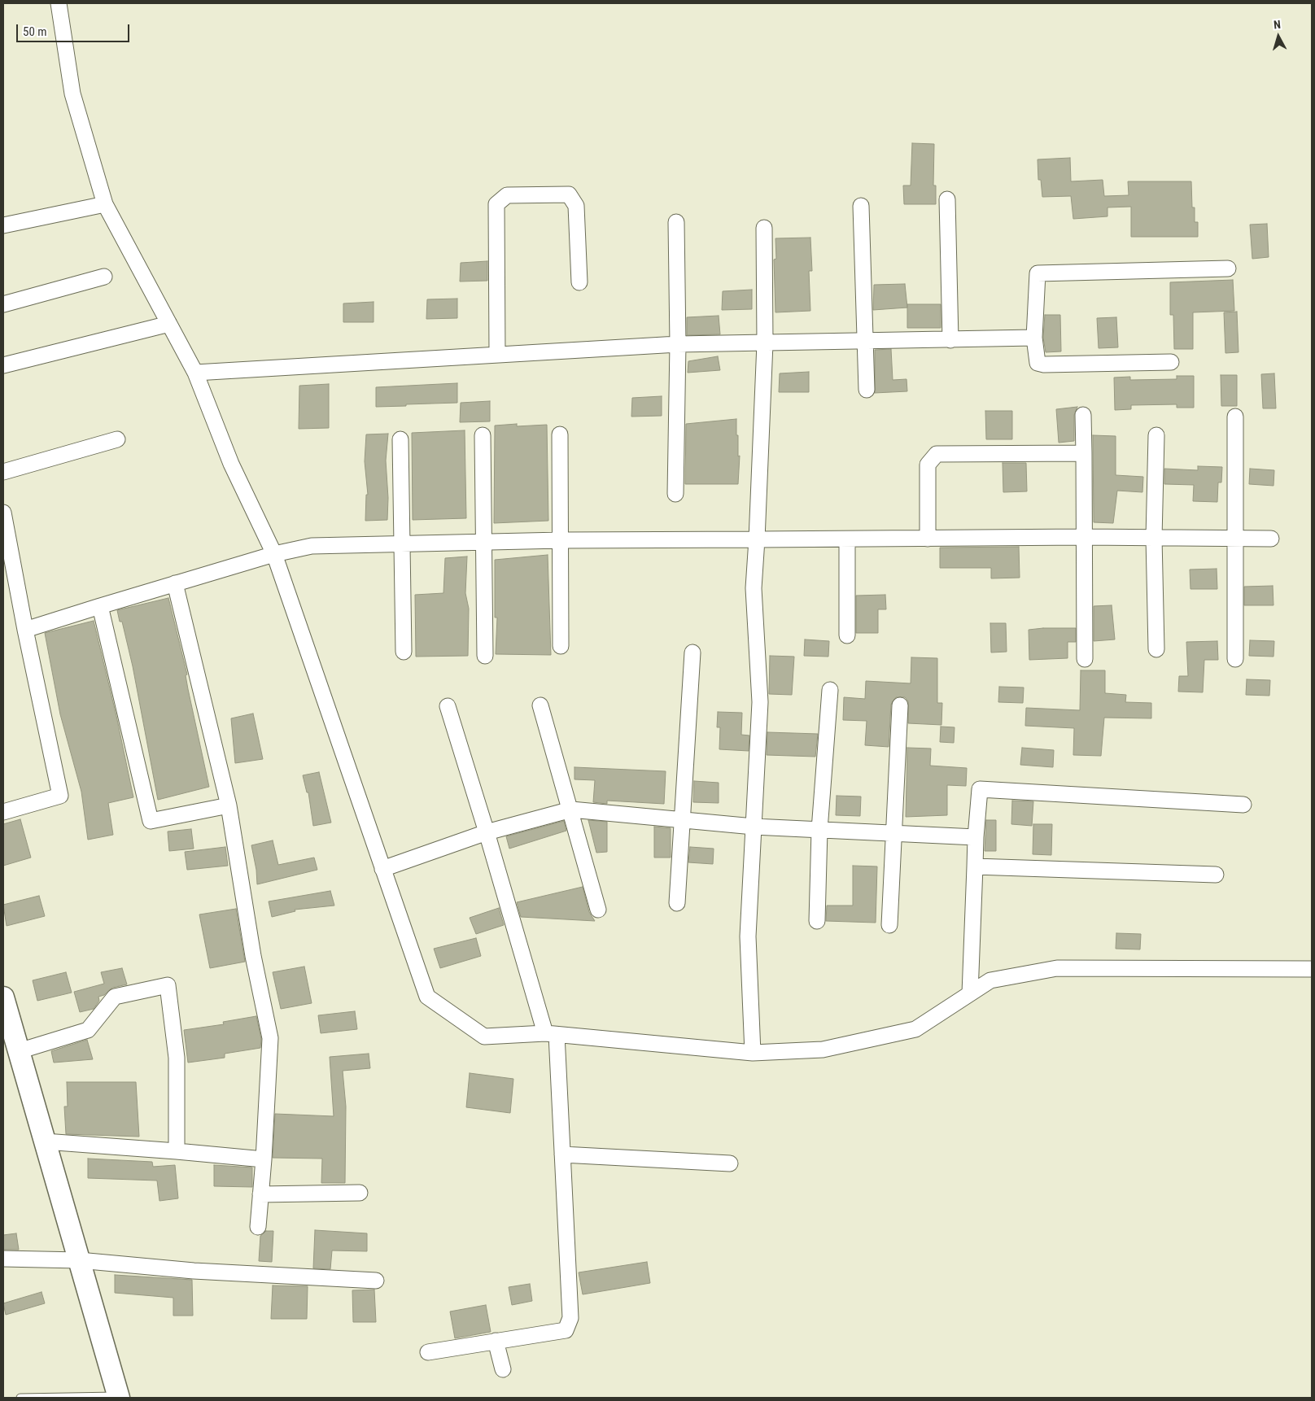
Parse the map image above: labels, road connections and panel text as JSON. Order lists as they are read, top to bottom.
{
  "scale_bar": "50 m",
  "north": "top"
}
